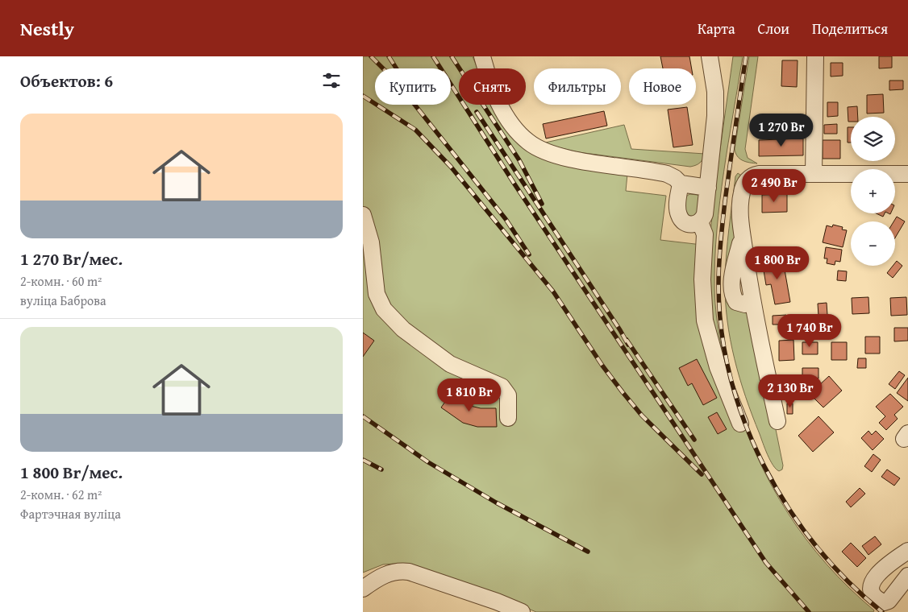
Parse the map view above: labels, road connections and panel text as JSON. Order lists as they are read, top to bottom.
{
  "page": {
    "header": "Nestly",
    "nav": ["Карта", "Слои", "Поделиться"],
    "heading": "Объектов: 6",
    "chip": [
      "Купить",
      "Снять",
      "Фильтры",
      "Новое"
    ],
    "list": [
      {
        "name": "1 270 Br/мес.",
        "note": "2-комн. · 60 m² · вуліца Баброва"
      },
      {
        "name": "1 800 Br/мес.",
        "note": "2-комн. · 62 m² · Фартэчная вуліца"
      }
    ],
    "price": [
      "1 270 Br",
      "2 490 Br",
      "1 800 Br",
      "1 740 Br",
      "2 130 Br",
      "1 810 Br"
    ],
    "map_buttons": ["+", "−"]
  }
}
